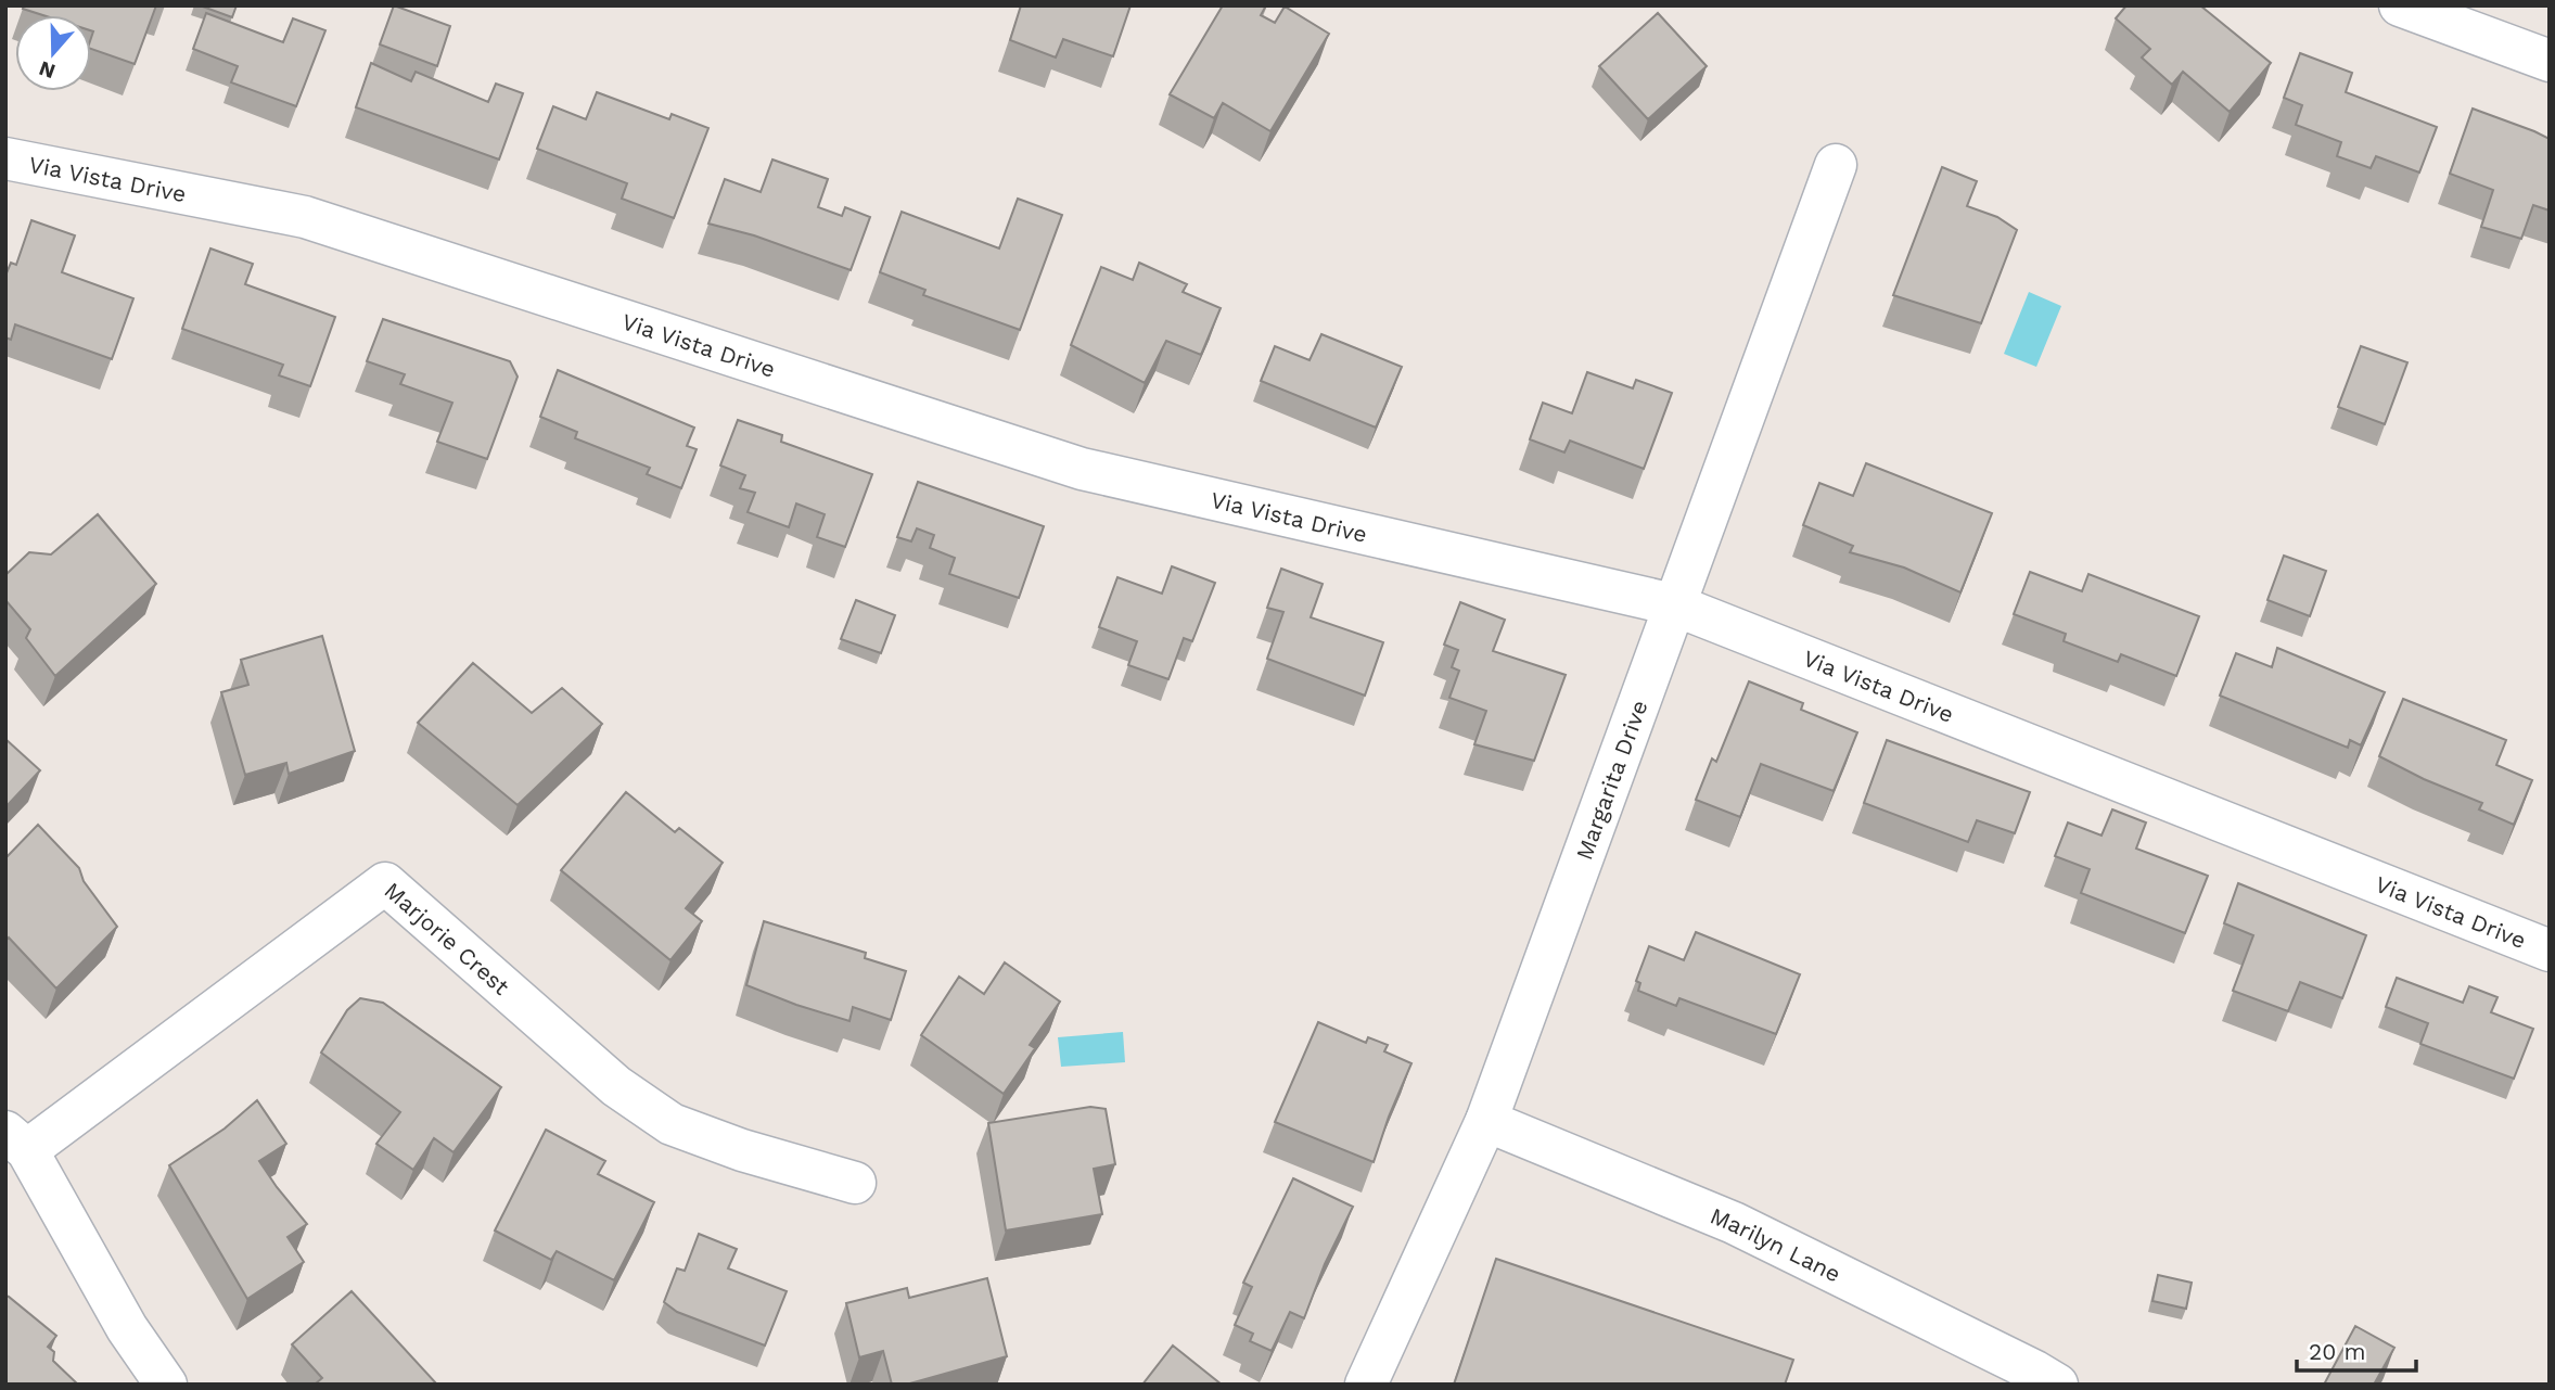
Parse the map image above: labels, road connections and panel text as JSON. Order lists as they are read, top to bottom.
{
  "streets": {
    "street": [
      "Via Vista Drive",
      "Margarita Drive",
      "Marjorie Crest",
      "Marilyn Lane"
    ]
  },
  "crossings": [
    ["Via Vista Drive", "Margarita Drive"],
    ["Margarita Drive", "Marilyn Lane"]
  ],
  "scale_bar": "20 m",
  "north": "bottom"
}
